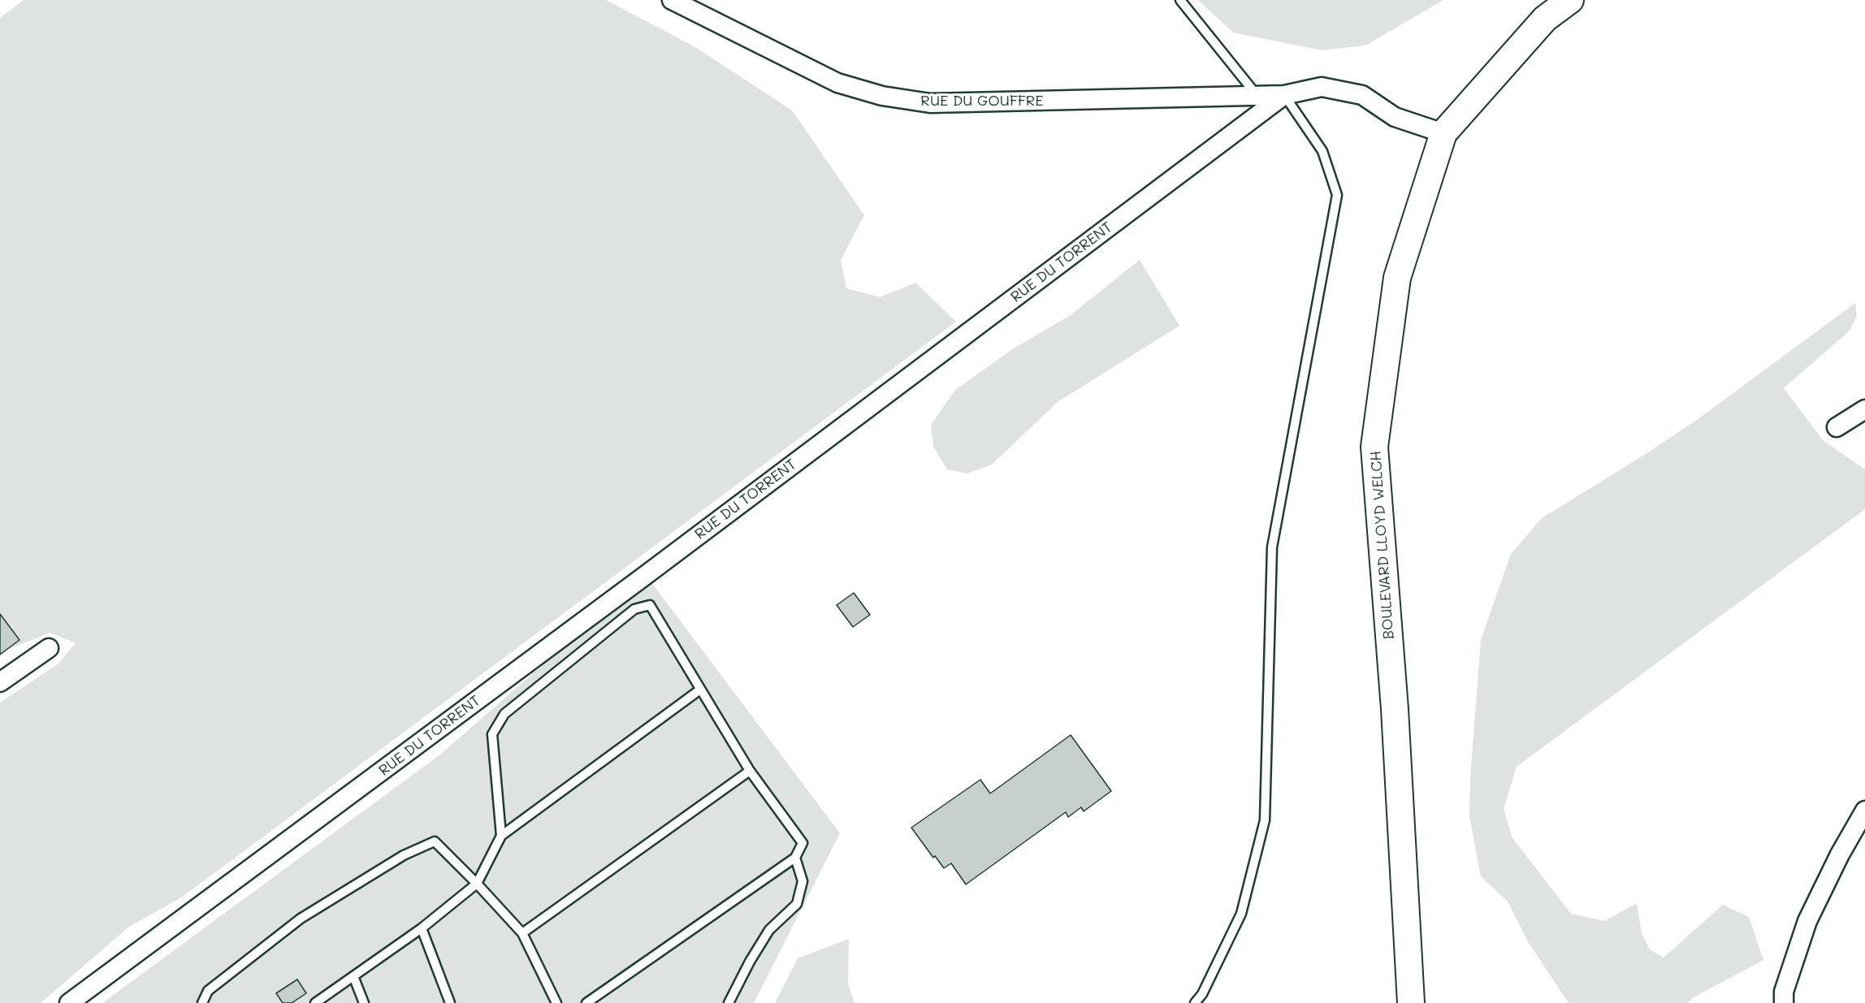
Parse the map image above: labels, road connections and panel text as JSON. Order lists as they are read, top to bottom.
{
  "streets": {
    "main road": ["BOULEVARD LLOYD WELCH"],
    "street": ["RUE DU GOUFFRE", "RUE DU TORRENT"]
  },
  "crossings": [
    ["RUE DU GOUFFRE", "RUE DU TORRENT"],
    ["RUE DU TORRENT", "BOULEVARD LLOYD WELCH"]
  ]
}
